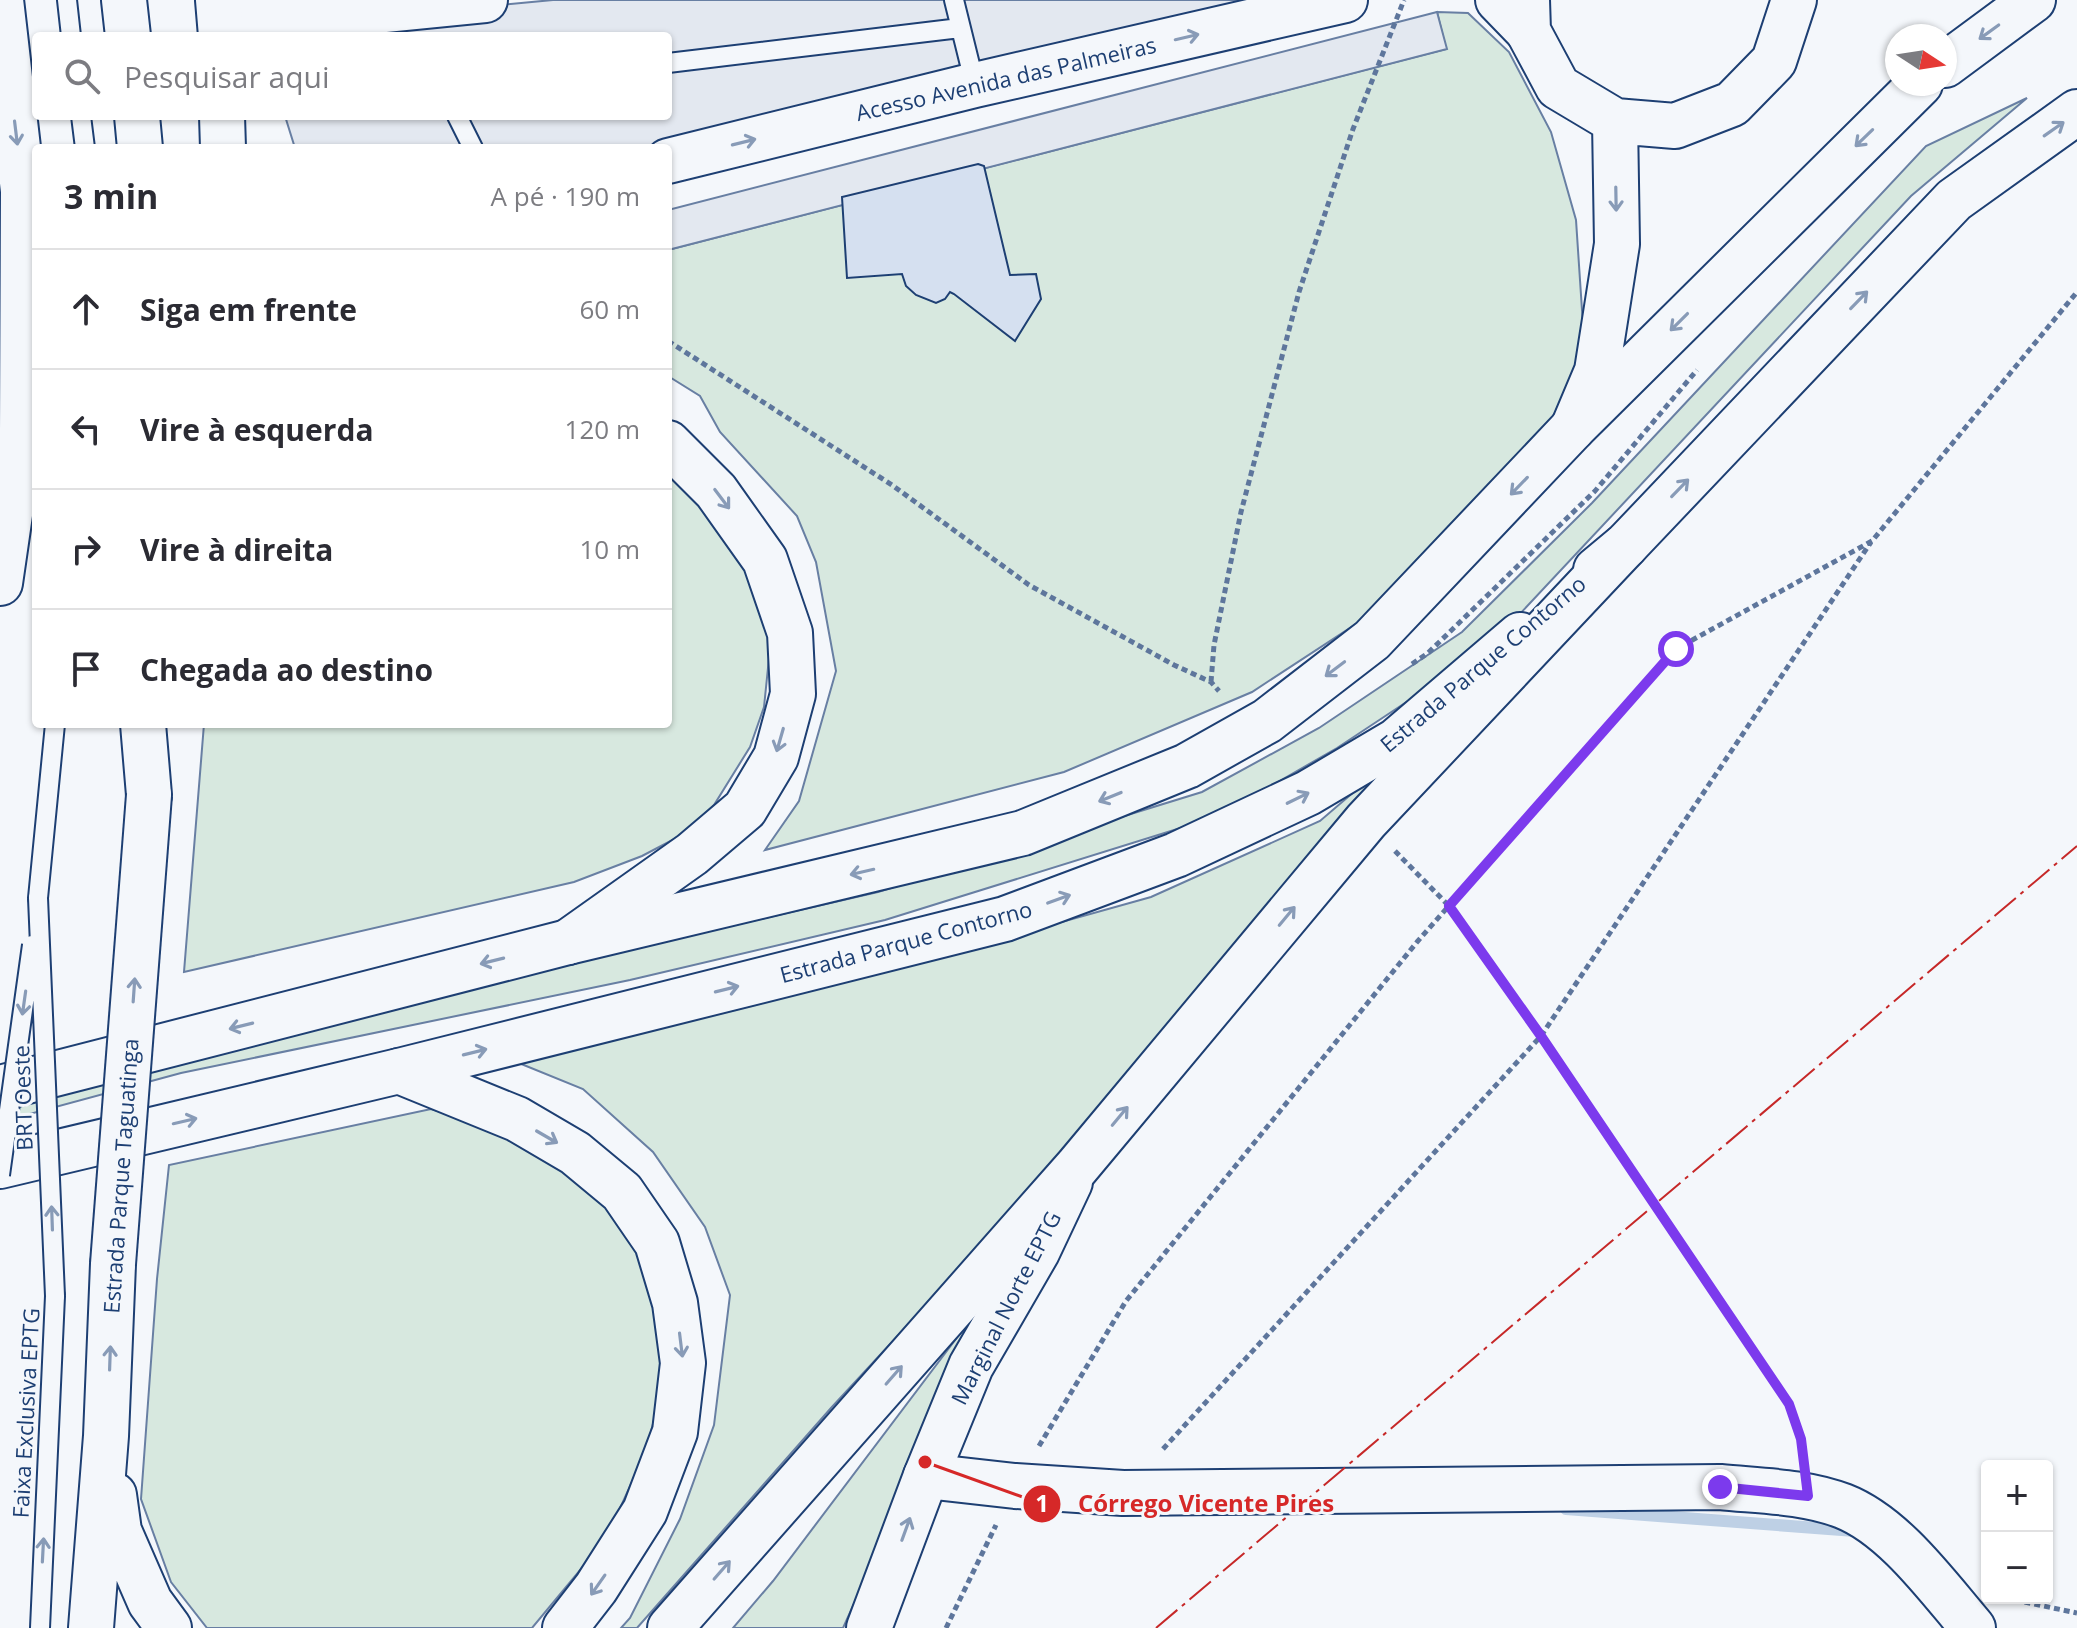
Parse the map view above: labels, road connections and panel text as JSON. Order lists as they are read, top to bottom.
{
  "streets": {
    "main road": [
      "Acesso Avenida das Palmeiras",
      "Estrada Parque Contorno",
      "Estrada Parque Taguatinga",
      "Marginal Norte EPTG"
    ],
    "lane": ["BRT Oeste", "Faixa Exclusiva EPTG"]
  },
  "crossings": [
    ["BRT Oeste", "Faixa Exclusiva EPTG"]
  ],
  "one_way": ["Acesso Avenida das Palmeiras", "Estrada Parque Taguatinga", "Faixa Exclusiva EPTG"],
  "places": ["Córrego Vicente Pires"],
  "north": "right",
  "page": {
    "search": "Pesquisar aqui",
    "heading": ["3 min", "A pé · 190 m"],
    "list": [
      ["Siga em frente", "60 m"],
      ["Vire à esquerda", "120 m"],
      ["Vire à direita", "10 m"],
      "Chegada ao destino"
    ],
    "map_buttons": ["+", "−"]
  }
}
